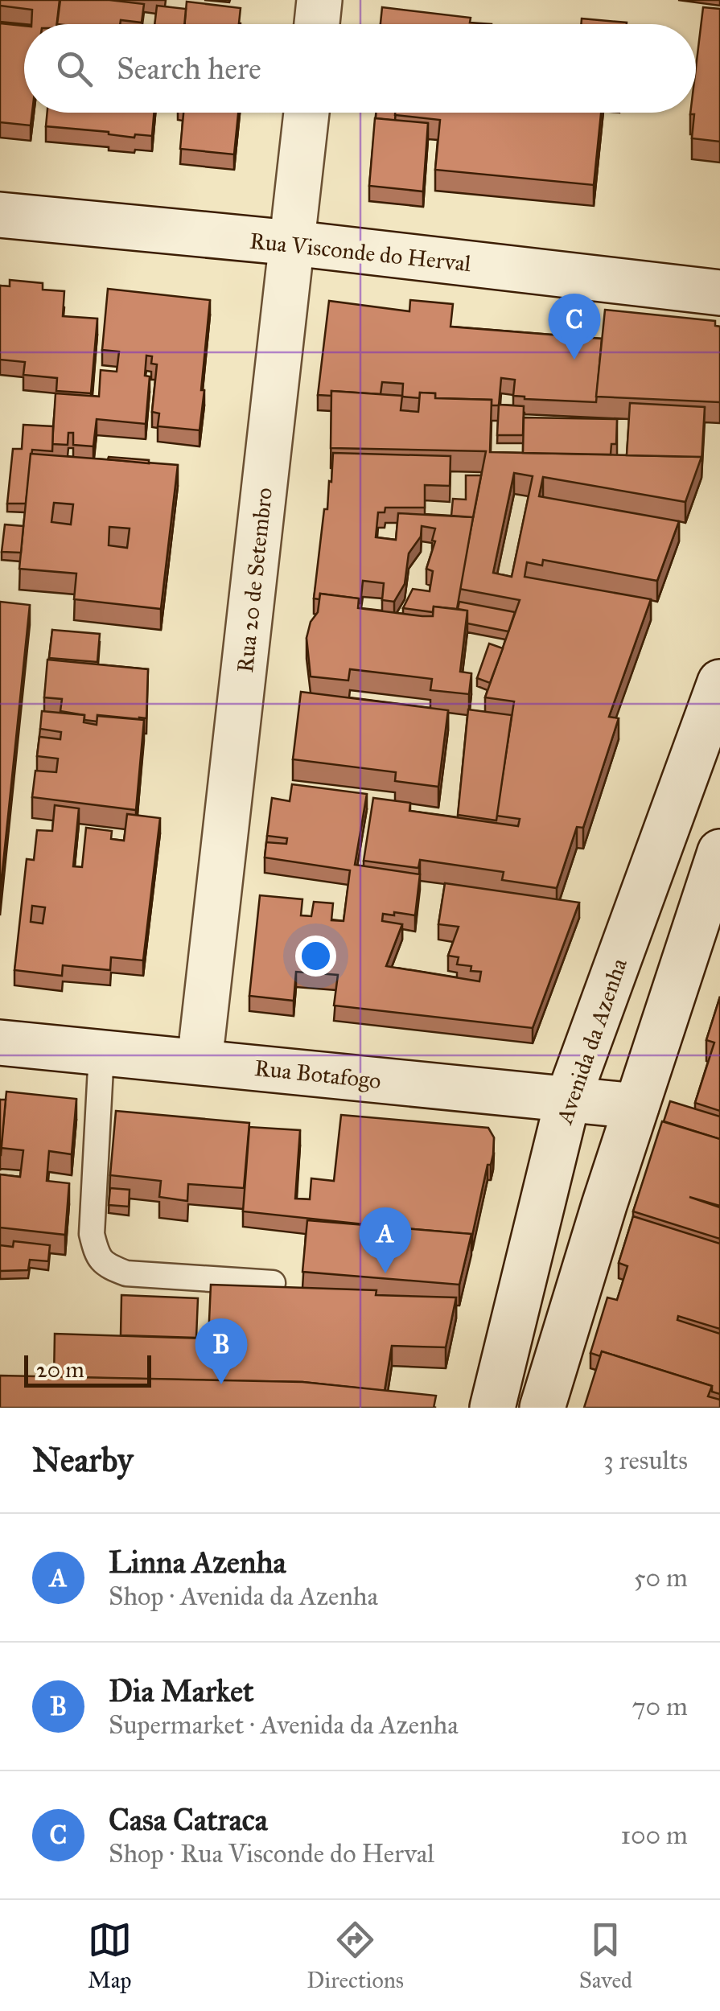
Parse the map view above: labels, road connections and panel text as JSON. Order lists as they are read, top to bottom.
{
  "streets": {
    "street": [
      "Rua Visconde do Herval",
      "Rua 20 de Setembro",
      "Avenida da Azenha",
      "Rua Botafogo"
    ]
  },
  "crossings": [
    ["Rua Visconde do Herval", "Rua 20 de Setembro"],
    ["Rua 20 de Setembro", "Rua Botafogo"],
    ["Avenida da Azenha", "Rua Botafogo"]
  ],
  "scale_bar": "20 m",
  "page": {
    "search": "Search here",
    "pins": ["C", "A", "B"],
    "scale": "20 m",
    "heading": ["Nearby", "3 results"],
    "list": [
      {
        "mark": "A",
        "name": "Linna Azenha",
        "note": "Shop · Avenida da Azenha",
        "value": "50 m"
      },
      {
        "mark": "B",
        "name": "Dia Market",
        "note": "Supermarket · Avenida da Azenha",
        "value": "70 m"
      },
      {
        "mark": "C",
        "name": "Casa Catraca",
        "note": "Shop · Rua Visconde do Herval",
        "value": "100 m"
      }
    ],
    "nav": ["Map", "Directions", "Saved"]
  }
}
